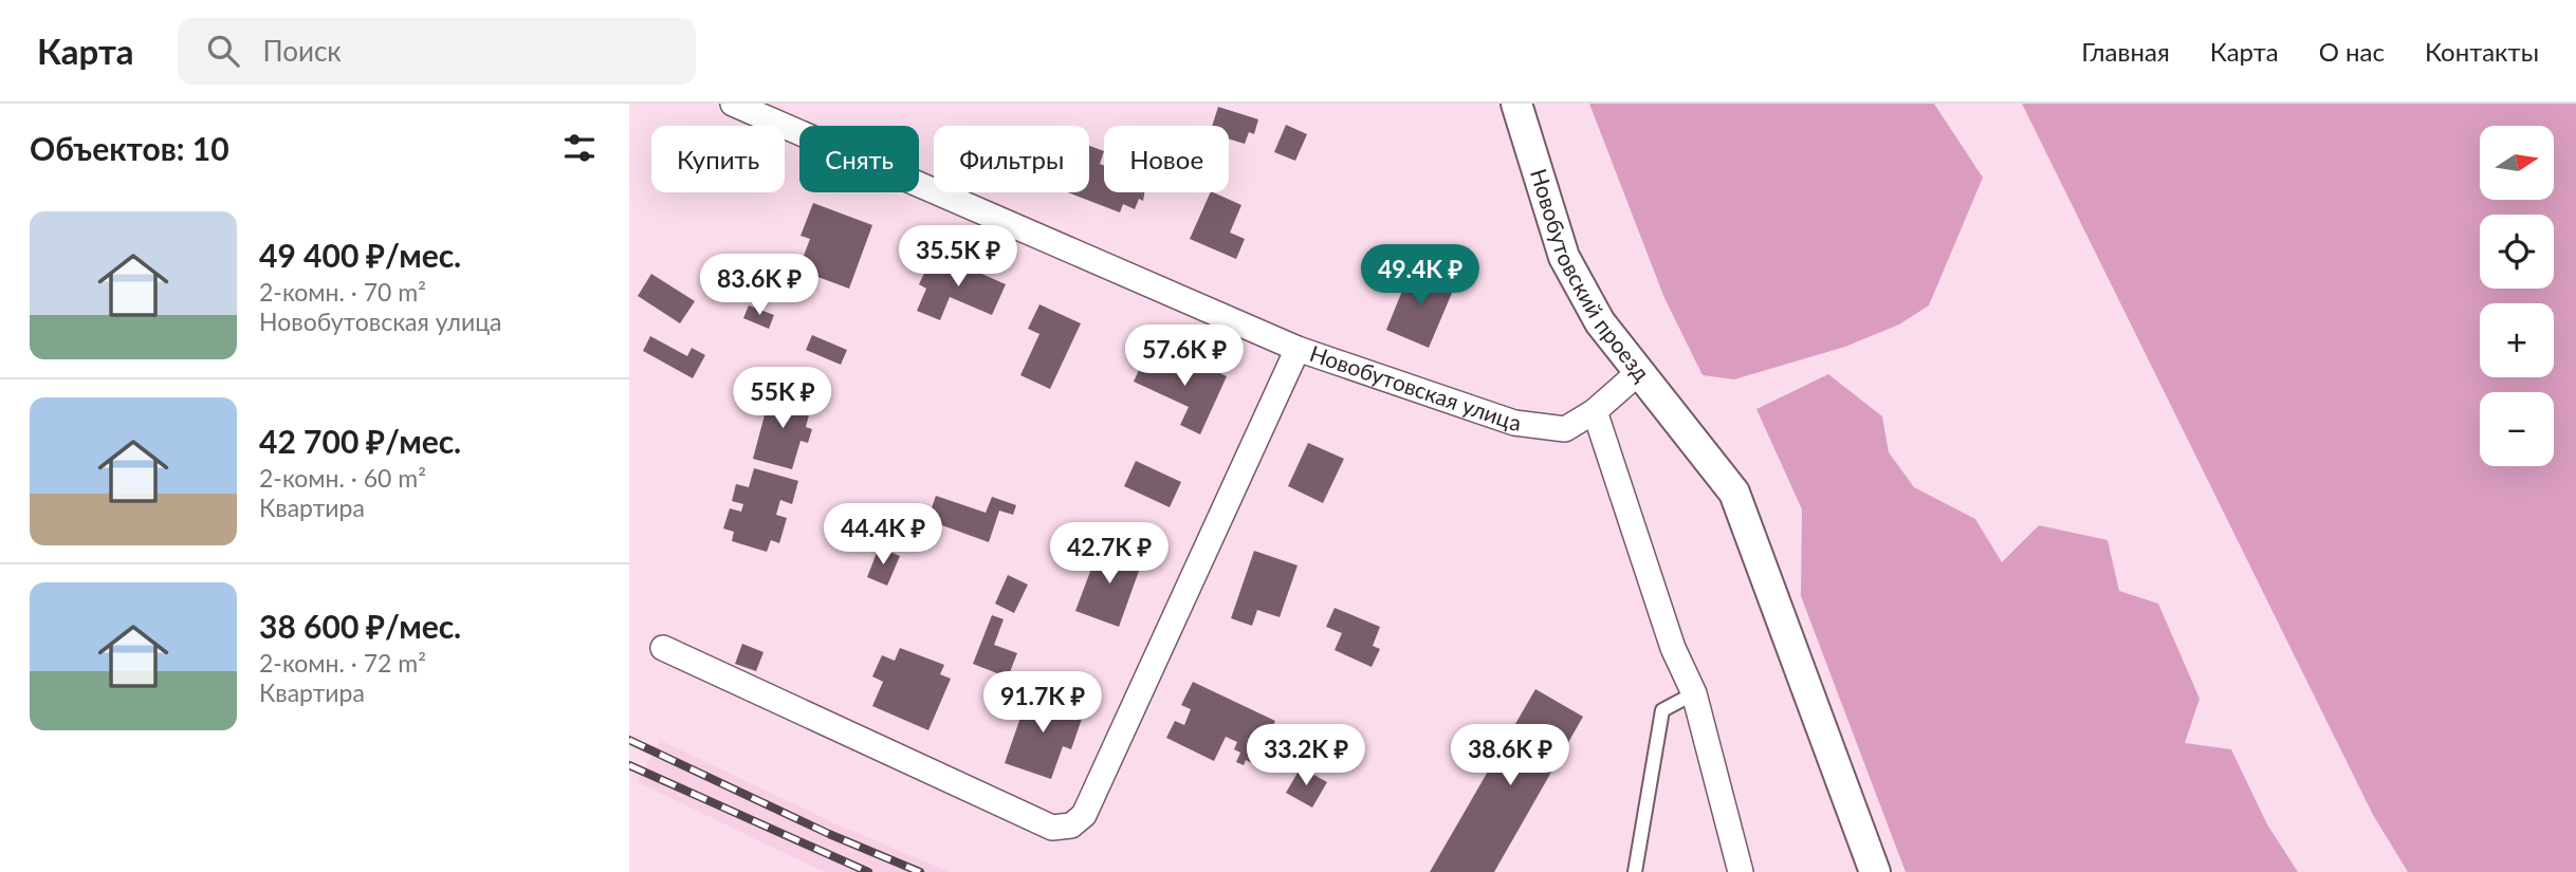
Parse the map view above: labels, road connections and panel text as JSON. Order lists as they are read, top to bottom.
{
  "streets": {
    "street": ["Новобутовский проезд", "Новобутовская улица"]
  },
  "crossings": [
    ["Новобутовский проезд", "Новобутовская улица"]
  ],
  "north": "right",
  "page": {
    "header": "Карта",
    "search": "Поиск",
    "nav": [
      "Главная",
      "Карта",
      "О нас",
      "Контакты"
    ],
    "heading": "Объектов: 10",
    "map_buttons": ["+", "−"],
    "chip": [
      "Купить",
      "Снять",
      "Фильтры",
      "Новое"
    ],
    "list": [
      {
        "name": "49 400 ₽/мес.",
        "note": "2-комн. · 70 m² · Новобутовская улица"
      },
      {
        "name": "42 700 ₽/мес.",
        "note": "2-комн. · 60 m² · Квартира"
      },
      {
        "name": "38 600 ₽/мес.",
        "note": "2-комн. · 72 m² · Квартира"
      }
    ],
    "price": [
      "35.5K ₽",
      "49.4K ₽",
      "83.6K ₽",
      "57.6K ₽",
      "55K ₽",
      "44.4K ₽",
      "42.7K ₽",
      "91.7K ₽",
      "33.2K ₽",
      "38.6K ₽"
    ]
  }
}
